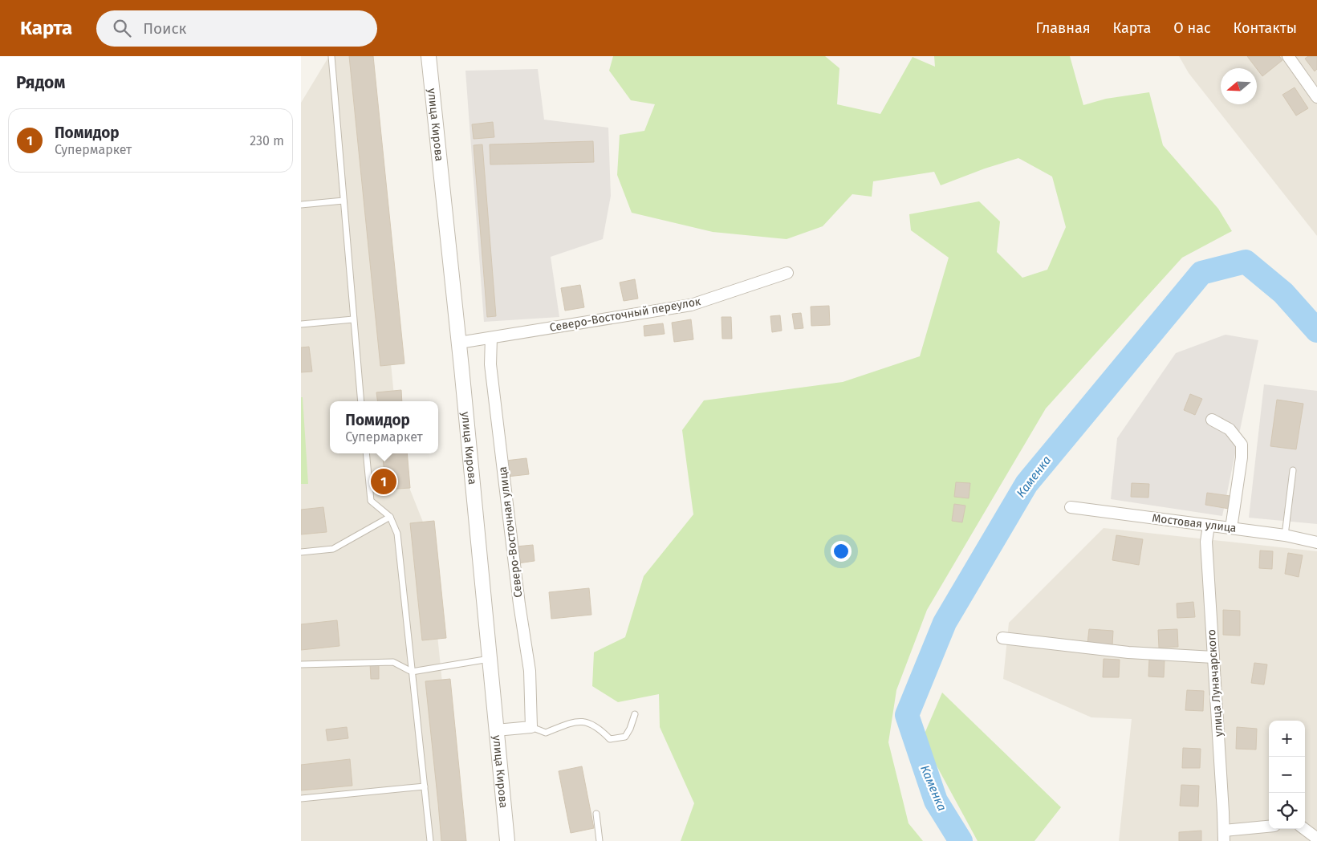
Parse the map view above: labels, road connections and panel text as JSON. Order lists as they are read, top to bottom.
{
  "streets": {
    "street": [
      "улица Кирова",
      "Северо-Восточный переулок",
      "Мостовая улица",
      "Северо-Восточная улица",
      "улица Луначарского"
    ]
  },
  "crossings": [
    ["улица Кирова", "Северо-Восточный переулок"],
    ["Северо-Восточный переулок", "Северо-Восточная улица"],
    ["Мостовая улица", "улица Луначарского"]
  ],
  "water": ["Каменка"],
  "north": "left",
  "page": {
    "header": "Карта",
    "search": "Поиск",
    "nav": [
      "Главная",
      "Карта",
      "О нас",
      "Контакты"
    ],
    "heading": "Рядом",
    "list": [
      {
        "mark": "1",
        "name": "Помидор",
        "note": "Супермаркет",
        "value": "230 m"
      }
    ],
    "popup": ["Помидор", "Супермаркет"],
    "pins": "1",
    "map_buttons": ["+", "−"]
  }
}
